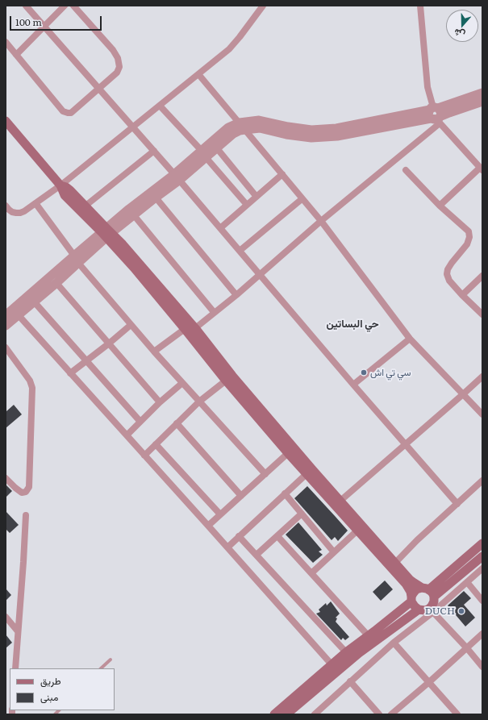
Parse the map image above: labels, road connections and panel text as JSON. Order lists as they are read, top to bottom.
{
  "districts": ["حي البساتين"],
  "places": ["سي تي اش", "DUCH"],
  "legend": ["طريق", "مبنى"],
  "scale_bar": "100 m",
  "north": "bottom"
}
